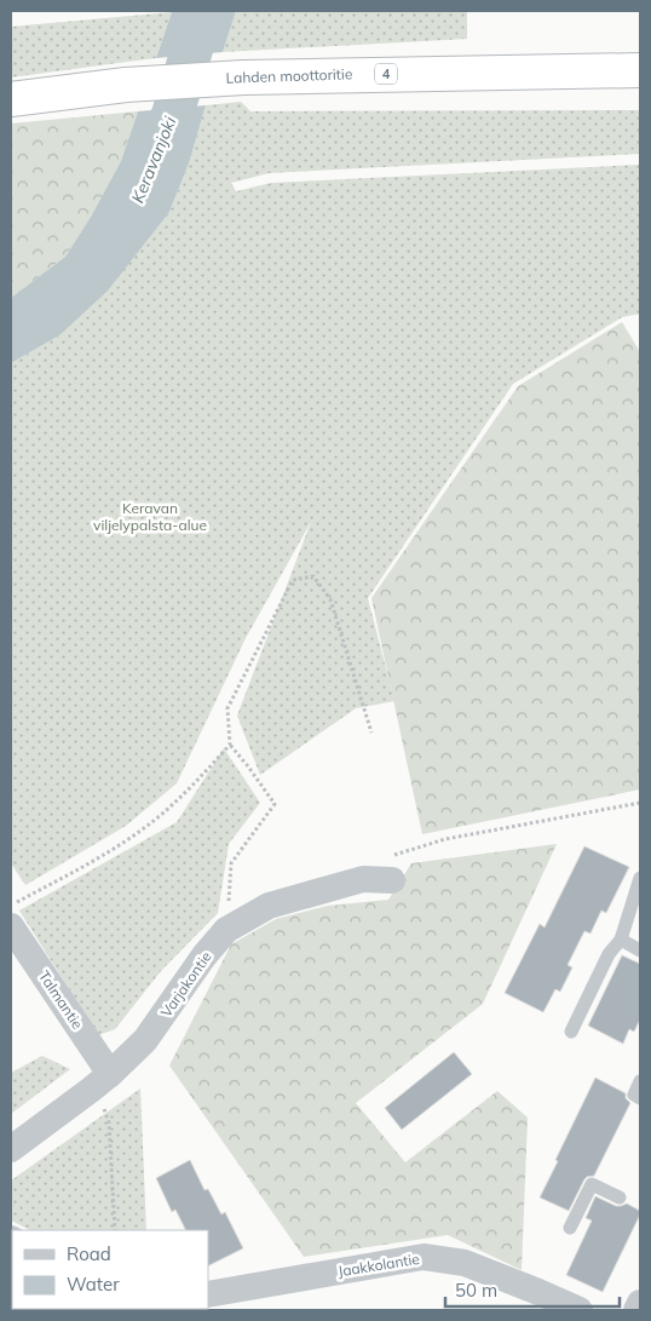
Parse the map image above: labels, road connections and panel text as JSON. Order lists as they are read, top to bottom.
{
  "streets": {
    "highway": ["4", "Lahden moottoritie"],
    "street": ["Varjakontie", "Talmantie", "Jaakkolantie"]
  },
  "crossings": [
    ["Varjakontie", "Talmantie"]
  ],
  "water": ["Keravanjoki"],
  "parks": ["Keravan viljelypalsta-alue"],
  "legend": ["Road", "Water"],
  "scale_bar": "50 m"
}
